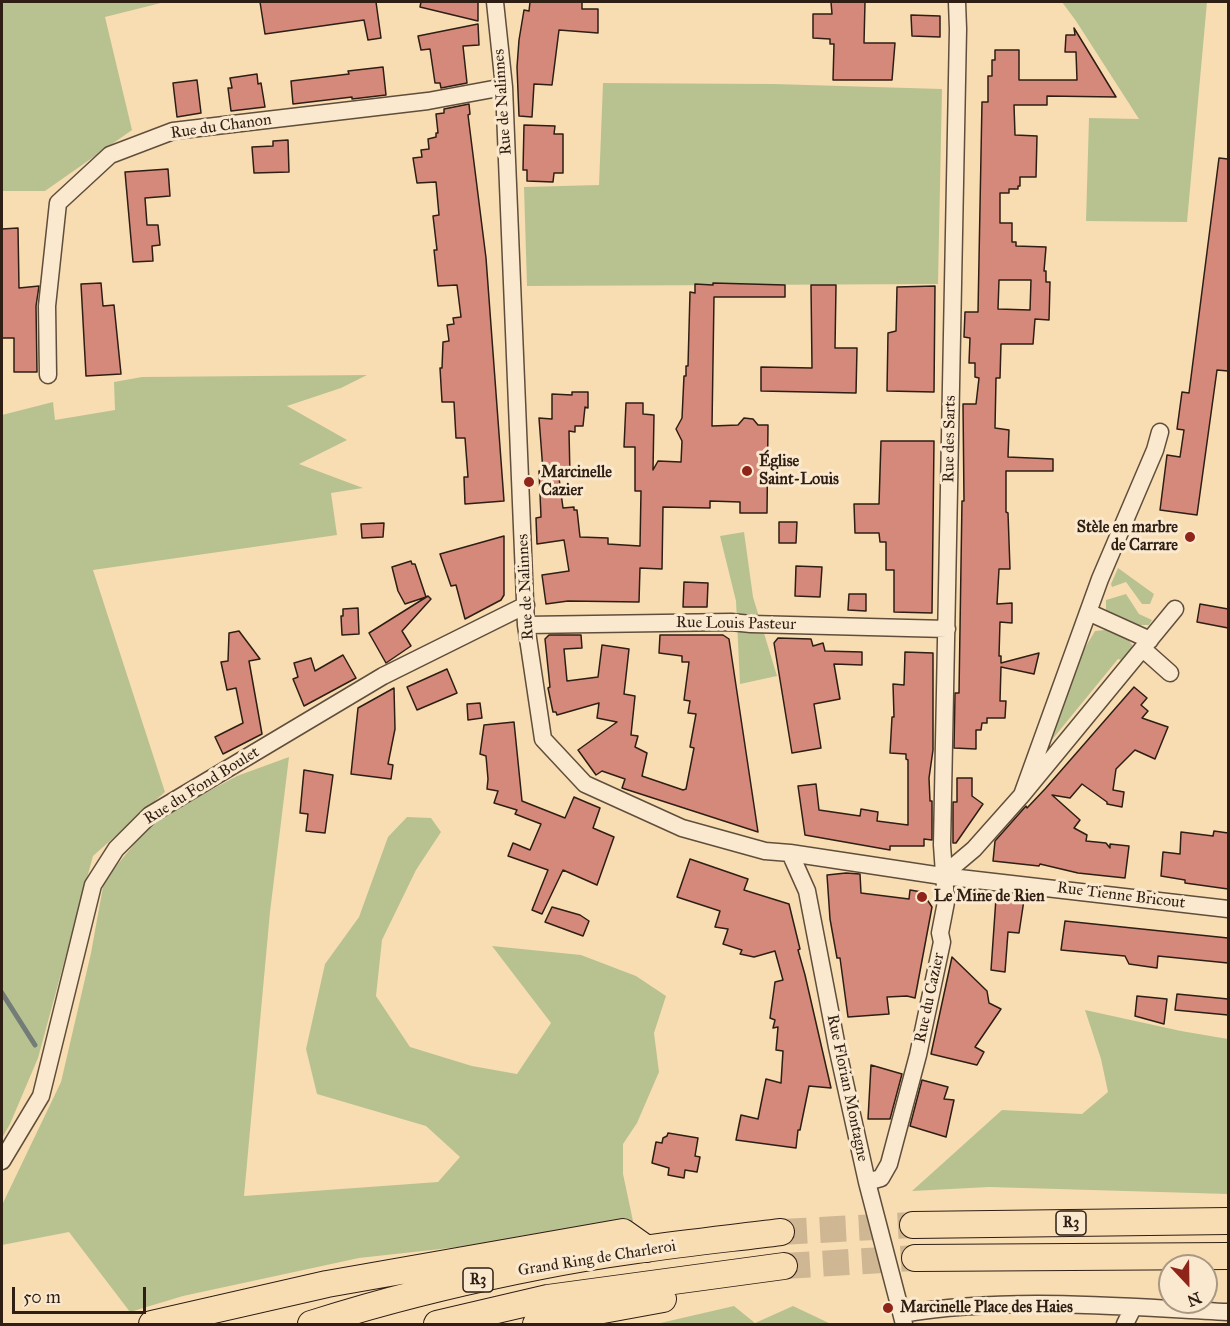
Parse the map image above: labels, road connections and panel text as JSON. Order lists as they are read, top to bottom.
{
  "streets": {
    "highway": ["R3", "Grand Ring de Charleroi"],
    "street": [
      "Rue de Nalinnes",
      "Rue du Chanon",
      "Rue des Sarts",
      "Rue Louis Pasteur",
      "Rue du Fond Boulet",
      "Rue Tienne Bricout",
      "Rue du Cazier",
      "Rue Florian Montagne"
    ]
  },
  "crossings": [
    ["Rue de Nalinnes", "Rue du Chanon"],
    ["Rue de Nalinnes", "Rue des Sarts"],
    ["Rue de Nalinnes", "Rue Louis Pasteur"],
    ["Rue de Nalinnes", "Rue du Fond Boulet"],
    ["Rue de Nalinnes", "Rue Tienne Bricout"],
    ["Rue de Nalinnes", "Rue du Cazier"],
    ["Rue de Nalinnes", "Rue Florian Montagne"],
    ["Rue des Sarts", "Rue Louis Pasteur"],
    ["Rue des Sarts", "Rue Tienne Bricout"],
    ["Rue des Sarts", "Rue du Cazier"],
    ["Rue Tienne Bricout", "Rue du Cazier"],
    ["Rue du Cazier", "Rue Florian Montagne"]
  ],
  "places": [
    "Église Saint-Louis",
    "Marcinelle Cazier",
    "Stèle en marbre de Carrare",
    "Le Mine de Rien",
    "Marcinelle Place des Haies"
  ],
  "scale_bar": "50 m",
  "north": "bottom"
}
